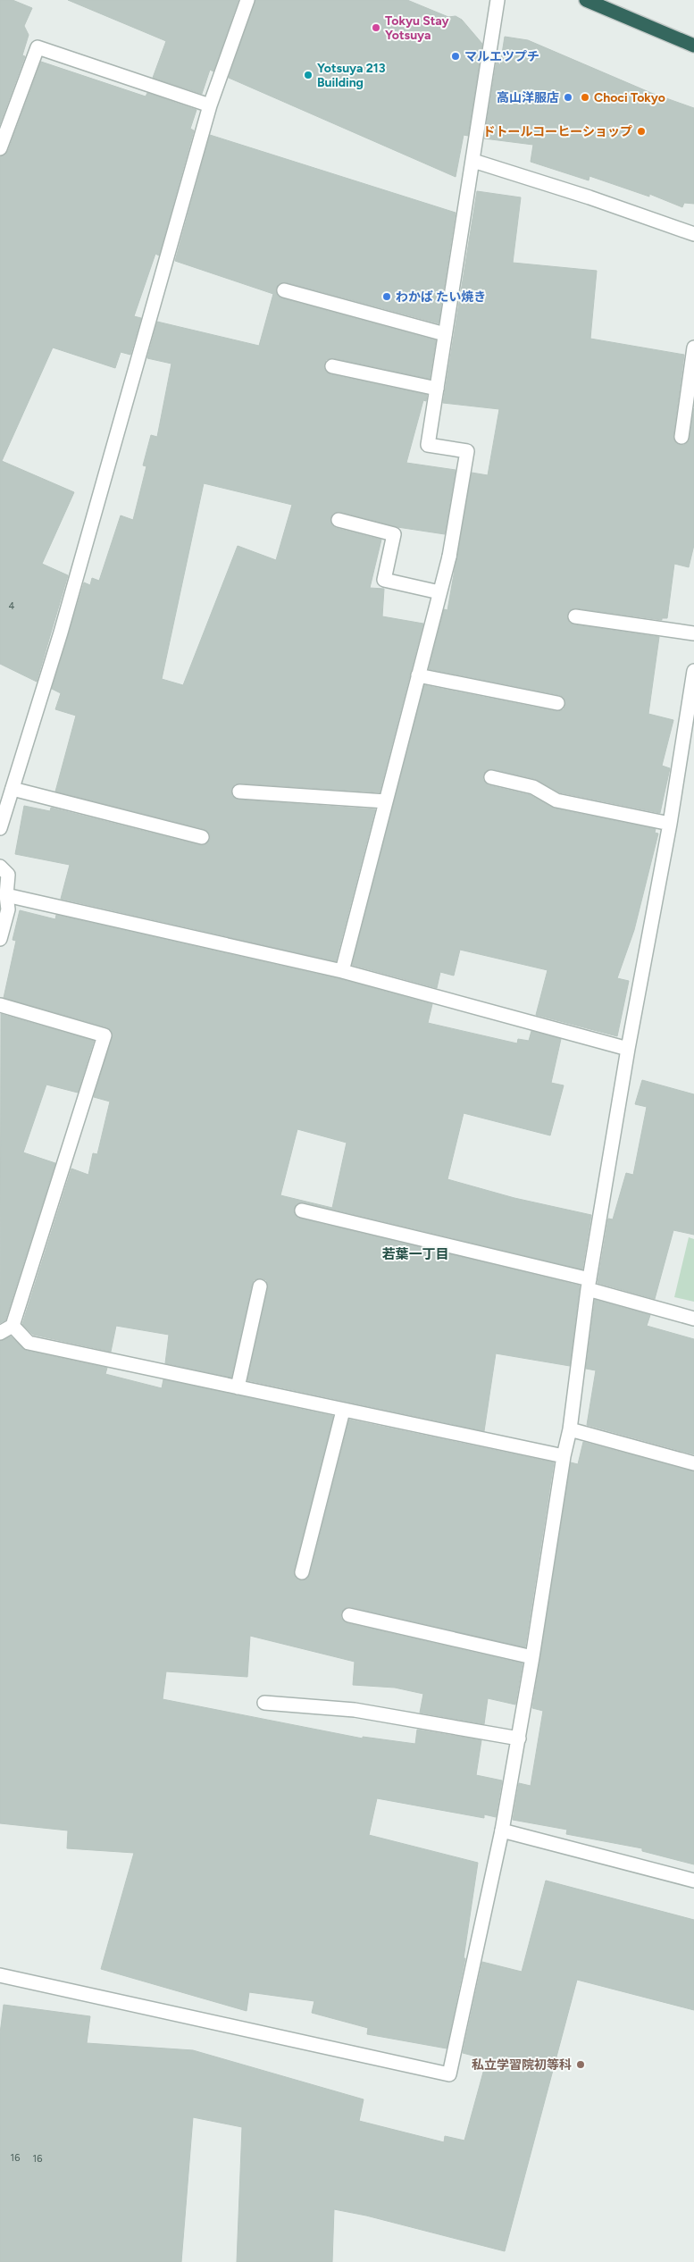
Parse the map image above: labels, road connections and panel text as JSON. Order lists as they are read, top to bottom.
{
  "districts": ["若葉一丁目"],
  "places": [
    "Tokyu Stay Yotsuya",
    "マルエツプチ",
    "Yotsuya 213 Building",
    "高山洋服店",
    "Choci Tokyo",
    "ドトールコーヒーショップ",
    "わかば たい焼き",
    "私立学習院初等科"
  ],
  "house_numbers": ["4", "16", "16"]
}
